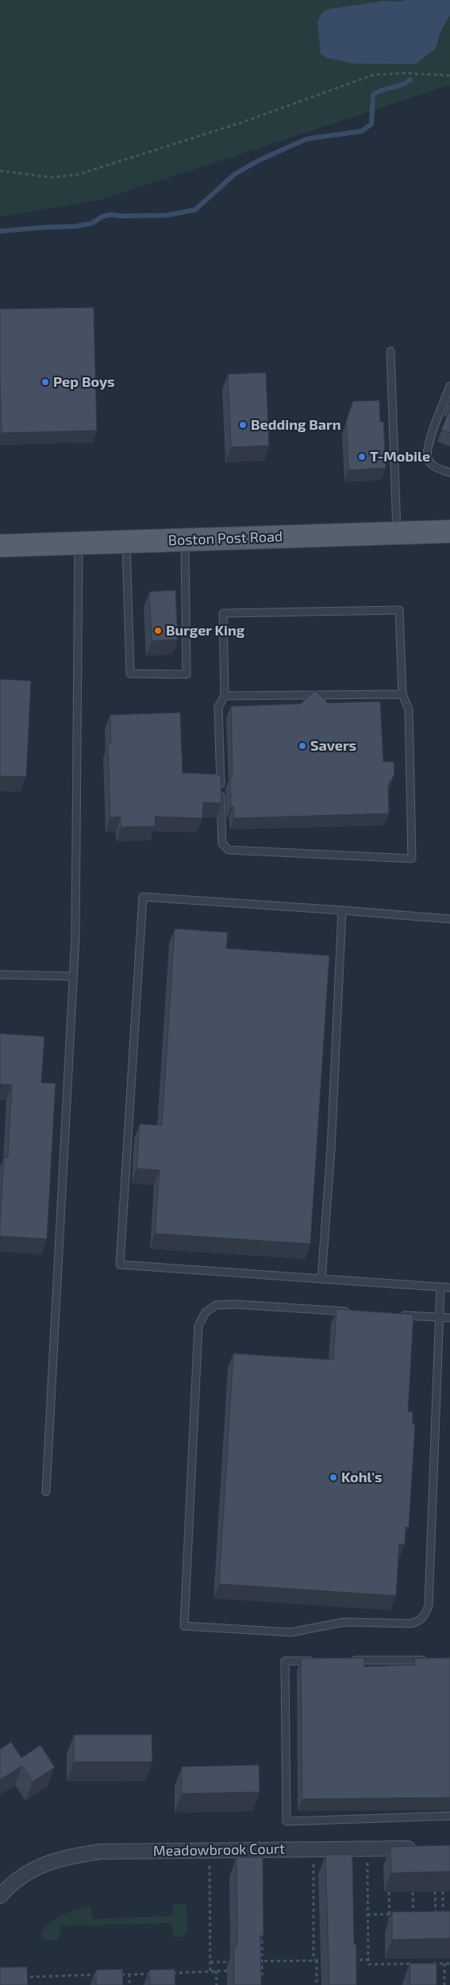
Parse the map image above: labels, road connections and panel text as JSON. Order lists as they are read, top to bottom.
{
  "streets": {
    "main road": ["Boston Post Road"],
    "street": ["Meadowbrook Court"]
  },
  "places": [
    "Pep Boys",
    "Bedding Barn",
    "T-Mobile",
    "Burger King",
    "Savers",
    "Kohl's"
  ]
}
